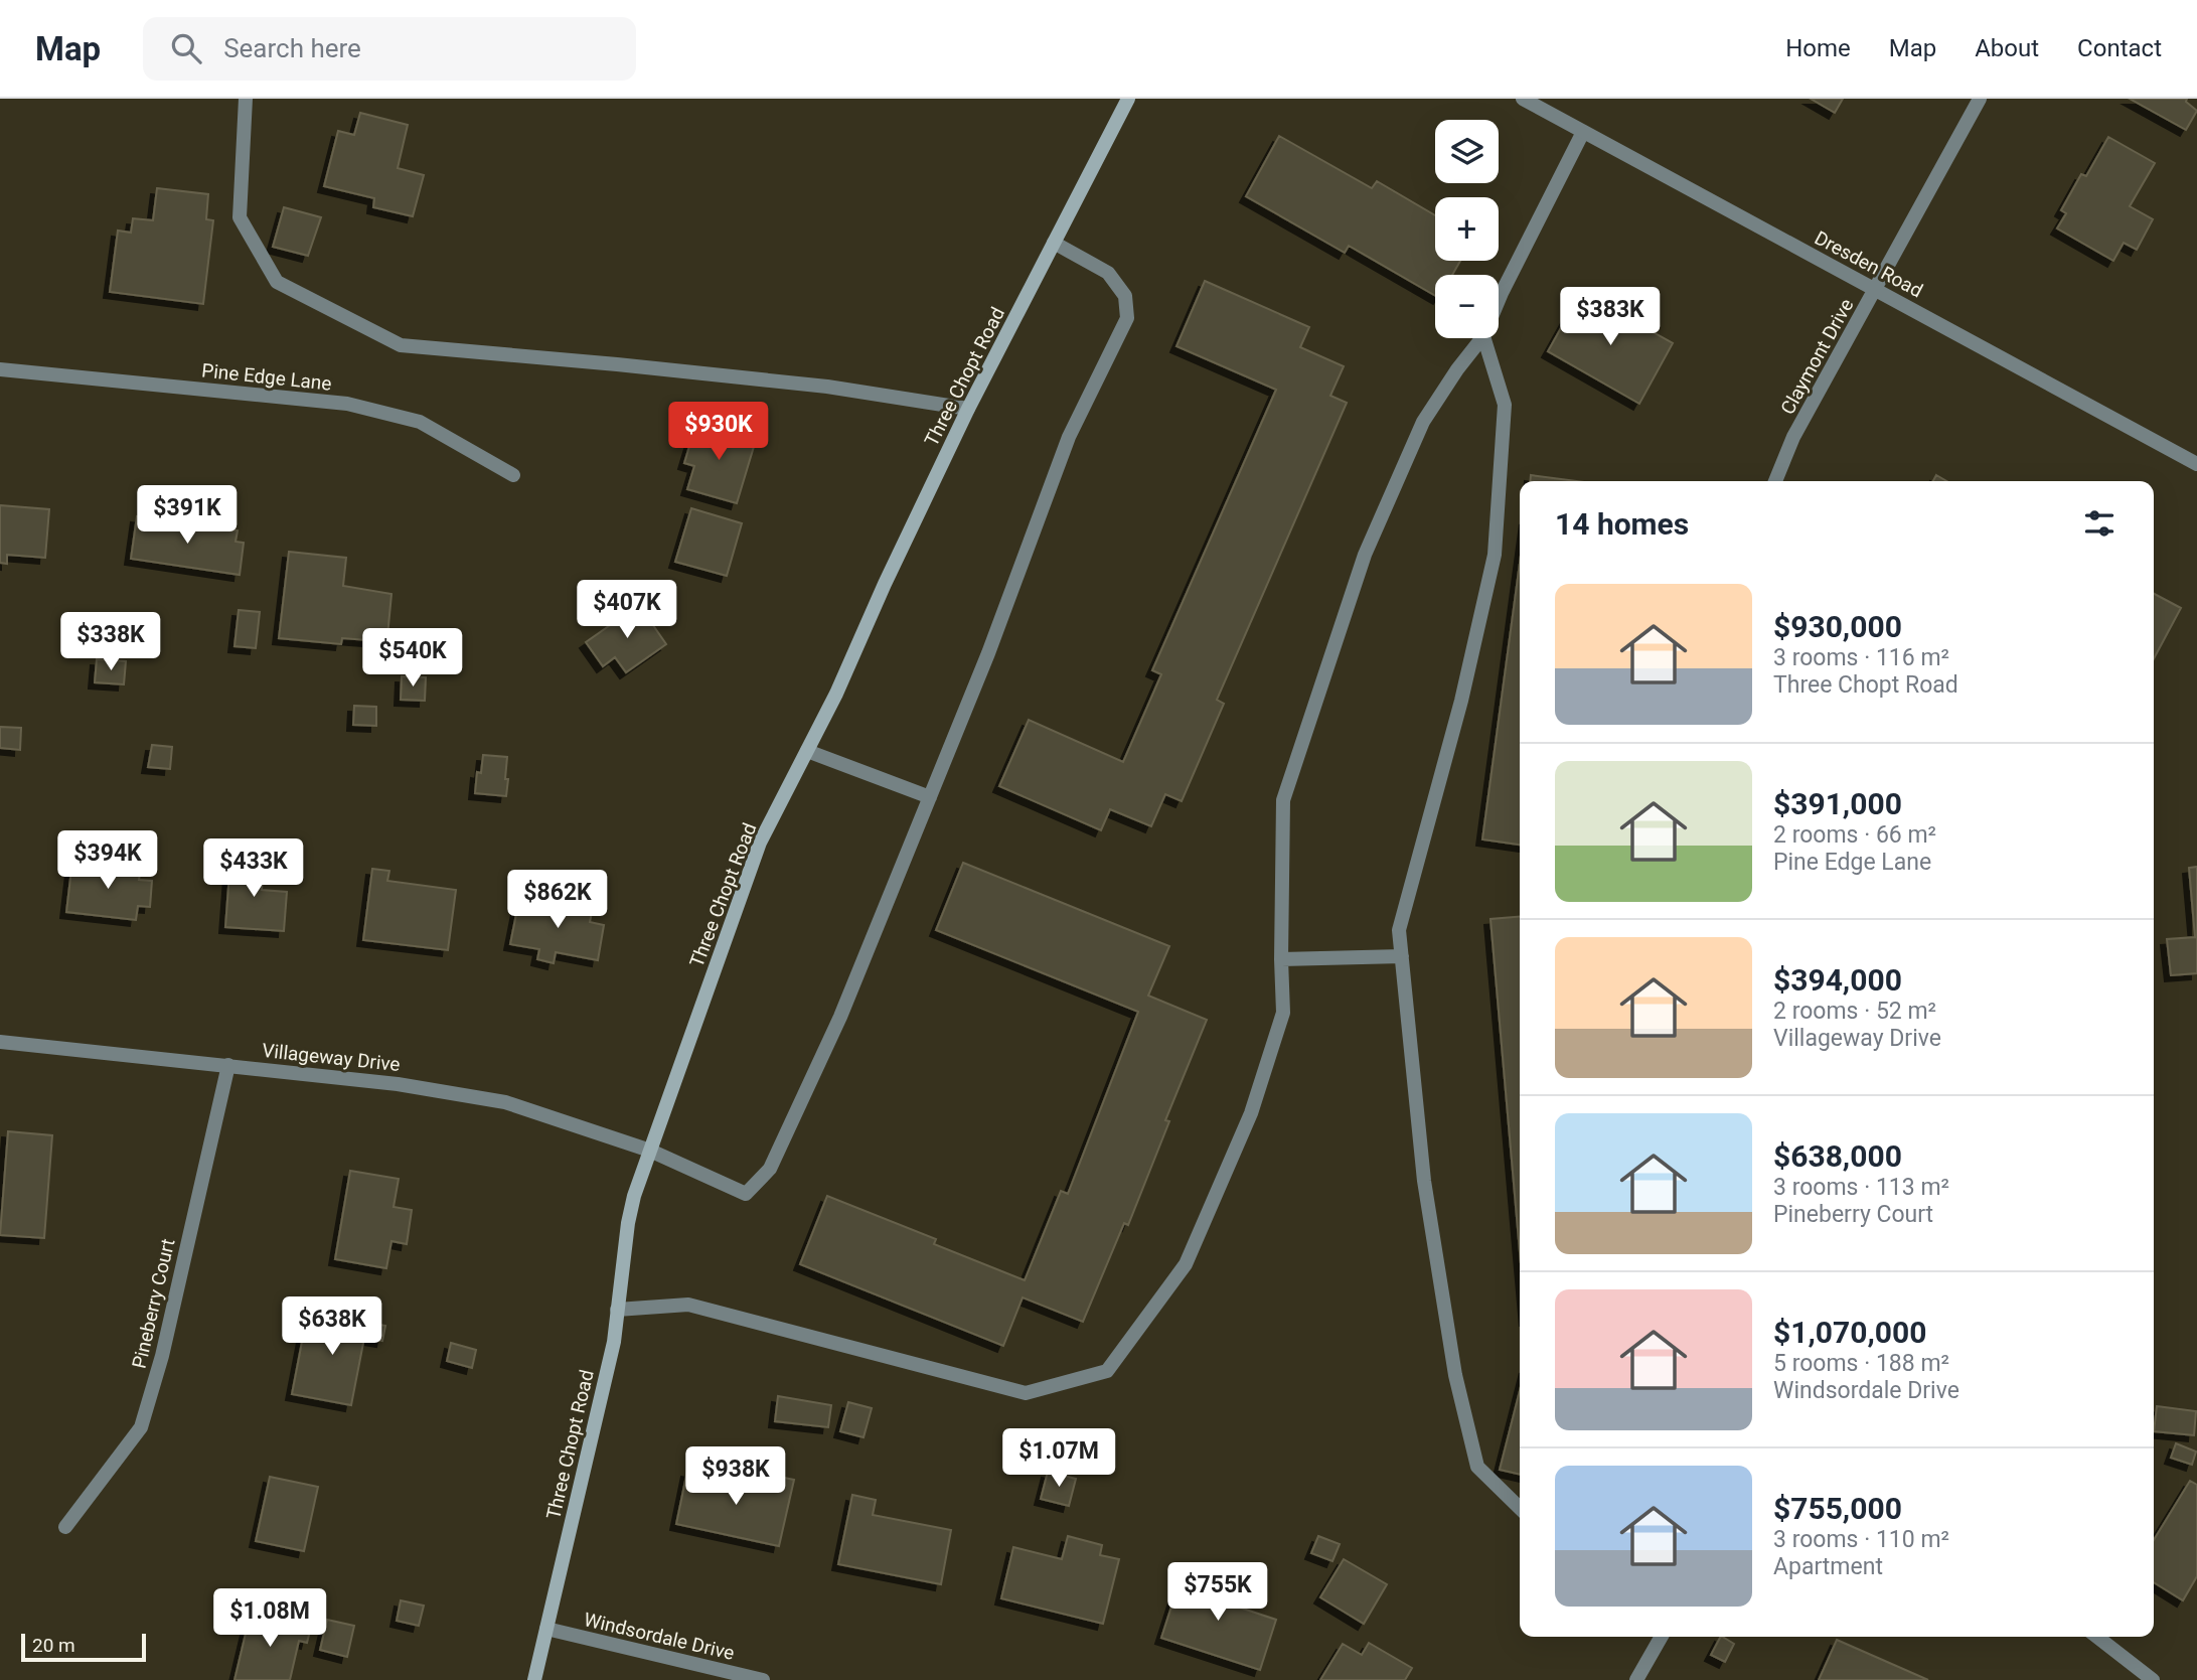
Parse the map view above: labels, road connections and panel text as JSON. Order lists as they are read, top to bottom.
{
  "streets": {
    "main road": ["Three Chopt Road"],
    "street": [
      "Dresden Road",
      "Claymont Drive",
      "Pine Edge Lane",
      "Villageway Drive",
      "Pineberry Court",
      "Windsordale Drive"
    ]
  },
  "crossings": [
    ["Dresden Road", "Claymont Drive"],
    ["Three Chopt Road", "Villageway Drive"],
    ["Three Chopt Road", "Windsordale Drive"],
    ["Villageway Drive", "Pineberry Court"]
  ],
  "scale_bar": "20 m",
  "page": {
    "header": "Map",
    "search": "Search here",
    "nav": [
      "Home",
      "Map",
      "About",
      "Contact"
    ],
    "map_buttons": ["+", "−"],
    "price": [
      "$383K",
      "$930K",
      "$391K",
      "$407K",
      "$338K",
      "$540K",
      "$394K",
      "$433K",
      "$862K",
      "$638K",
      "$1.07M",
      "$938K",
      "$755K",
      "$1.08M"
    ],
    "heading": "14 homes",
    "list": [
      {
        "name": "$930,000",
        "note": "3 rooms · 116 m² · Three Chopt Road"
      },
      {
        "name": "$391,000",
        "note": "2 rooms · 66 m² · Pine Edge Lane"
      },
      {
        "name": "$394,000",
        "note": "2 rooms · 52 m² · Villageway Drive"
      },
      {
        "name": "$638,000",
        "note": "3 rooms · 113 m² · Pineberry Court"
      },
      {
        "name": "$1,070,000",
        "note": "5 rooms · 188 m² · Windsordale Drive"
      },
      {
        "name": "$755,000",
        "note": "3 rooms · 110 m² · Apartment"
      }
    ],
    "scale": "20 m"
  }
}
